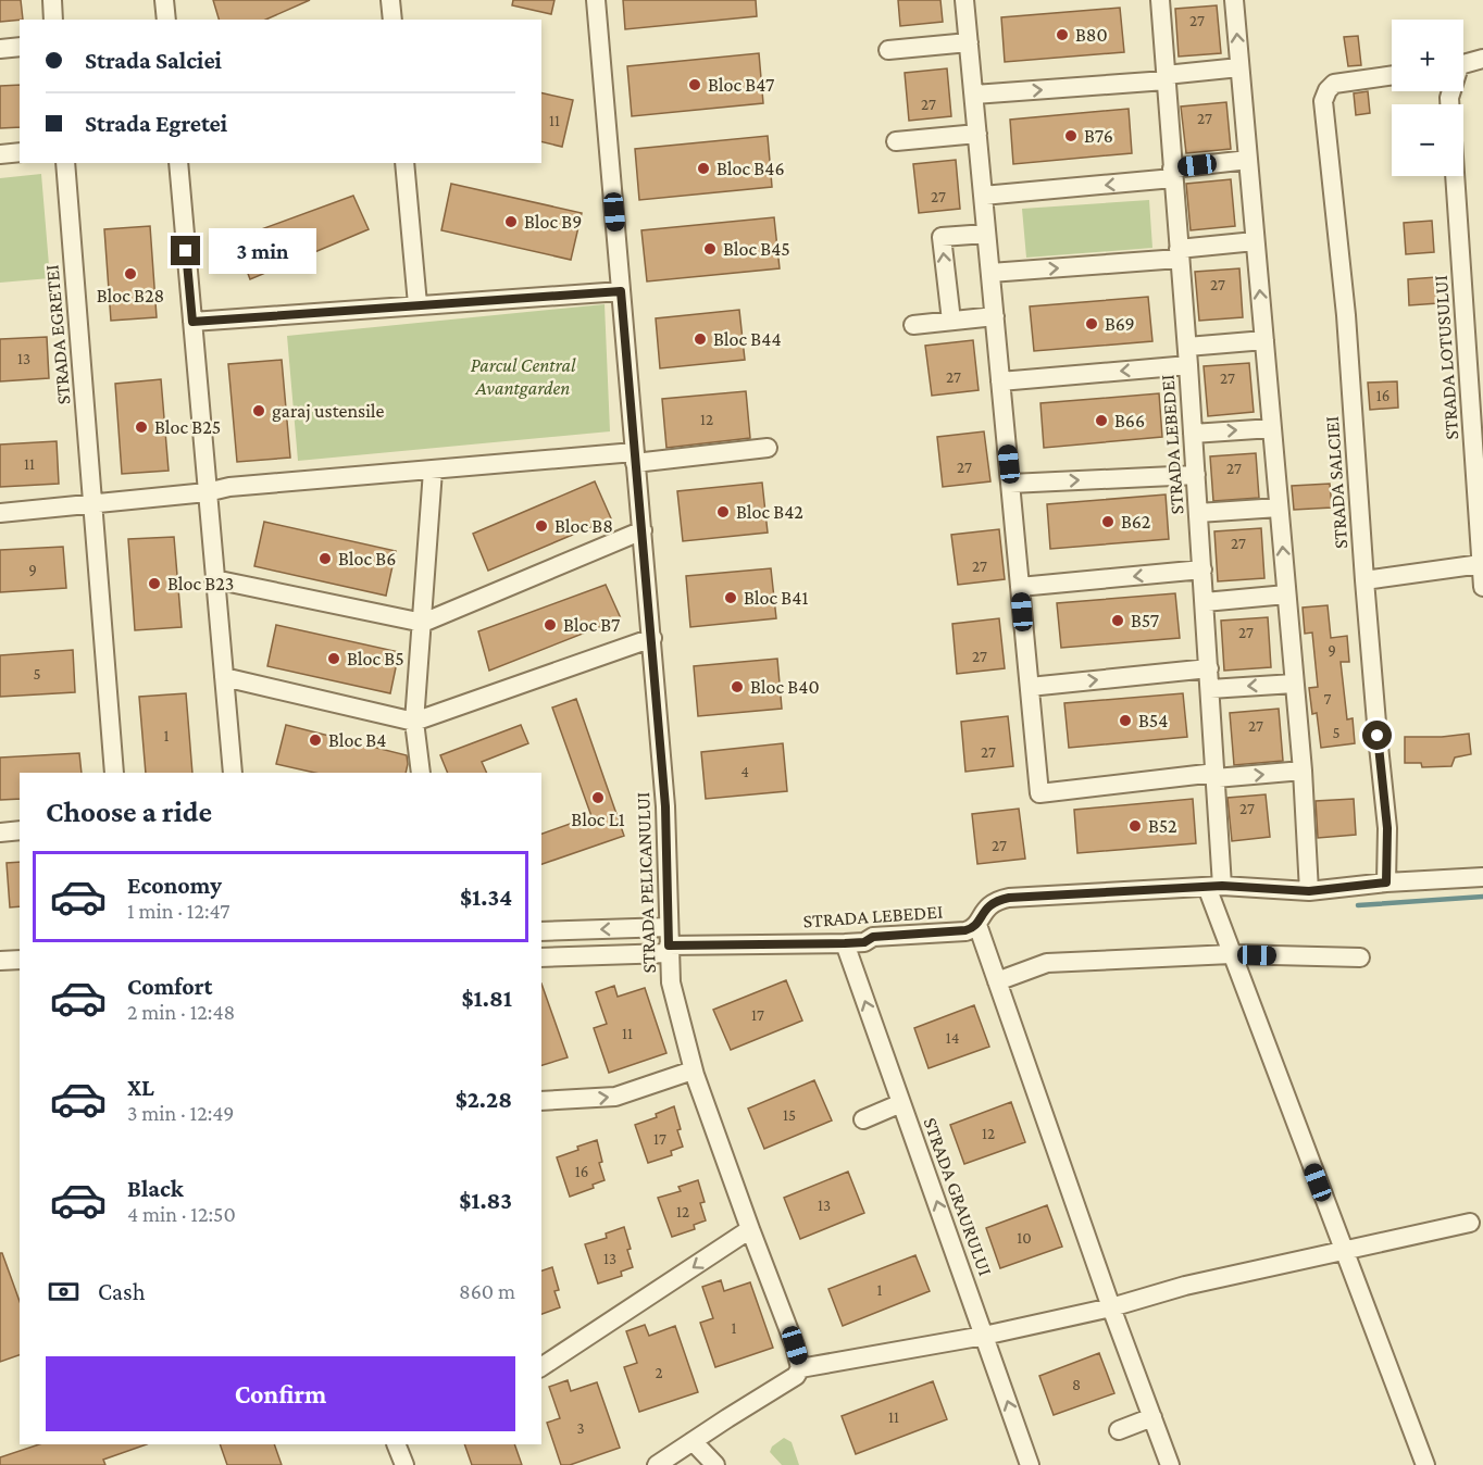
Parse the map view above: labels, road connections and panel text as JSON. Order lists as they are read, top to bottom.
{
  "streets": {
    "street": [
      "STRADA EGRETEI",
      "STRADA LOTUSULUI",
      "STRADA LEBEDEI",
      "STRADA SALCIEI",
      "STRADA PELICANULUI",
      "STRADA GRAURULUI"
    ]
  },
  "crossings": [
    ["STRADA LEBEDEI", "STRADA PELICANULUI"],
    ["STRADA LEBEDEI", "STRADA GRAURULUI"]
  ],
  "parks": ["Parcul Central Avantgarden"],
  "places": [
    "B80",
    "Bloc B47",
    "B76",
    "Bloc B46",
    "Bloc B9",
    "Bloc B45",
    "Bloc B28",
    "B69",
    "Bloc B44",
    "garaj ustensile",
    "B66",
    "Bloc B25",
    "Bloc B42",
    "B62",
    "Bloc B8",
    "Bloc B6",
    "Bloc B23",
    "Bloc B41",
    "B57",
    "Bloc B7",
    "Bloc B5",
    "Bloc B40",
    "B54",
    "Bloc B4",
    "Bloc L1",
    "B52"
  ],
  "house_numbers": [
    "27",
    "27",
    "27",
    "11",
    "27",
    "27",
    "13",
    "27",
    "27",
    "16",
    "12",
    "11",
    "27",
    "27",
    "27",
    "27",
    "9",
    "27",
    "9",
    "27",
    "5",
    "7",
    "27",
    "5",
    "1",
    "27",
    "4",
    "27",
    "27",
    "17",
    "11",
    "14",
    "15",
    "12",
    "17",
    "16",
    "13",
    "12",
    "10",
    "13",
    "1",
    "1",
    "2",
    "8",
    "11",
    "3"
  ],
  "page": {
    "map_buttons": ["+", "−"],
    "banner": ["Strada Salciei", "Strada Egretei"],
    "bubble": "3 min",
    "heading": "Choose a ride",
    "list": [
      {
        "name": "Economy",
        "note": "1 min · 12:47",
        "value": "$1.34"
      },
      {
        "name": "Comfort",
        "note": "2 min · 12:48",
        "value": "$1.81"
      },
      {
        "name": "XL",
        "note": "3 min · 12:49",
        "value": "$2.28"
      },
      {
        "name": "Black",
        "note": "4 min · 12:50",
        "value": "$1.83"
      }
    ],
    "pay": ["Cash", "860 m"],
    "buttons": "Confirm"
  }
}
